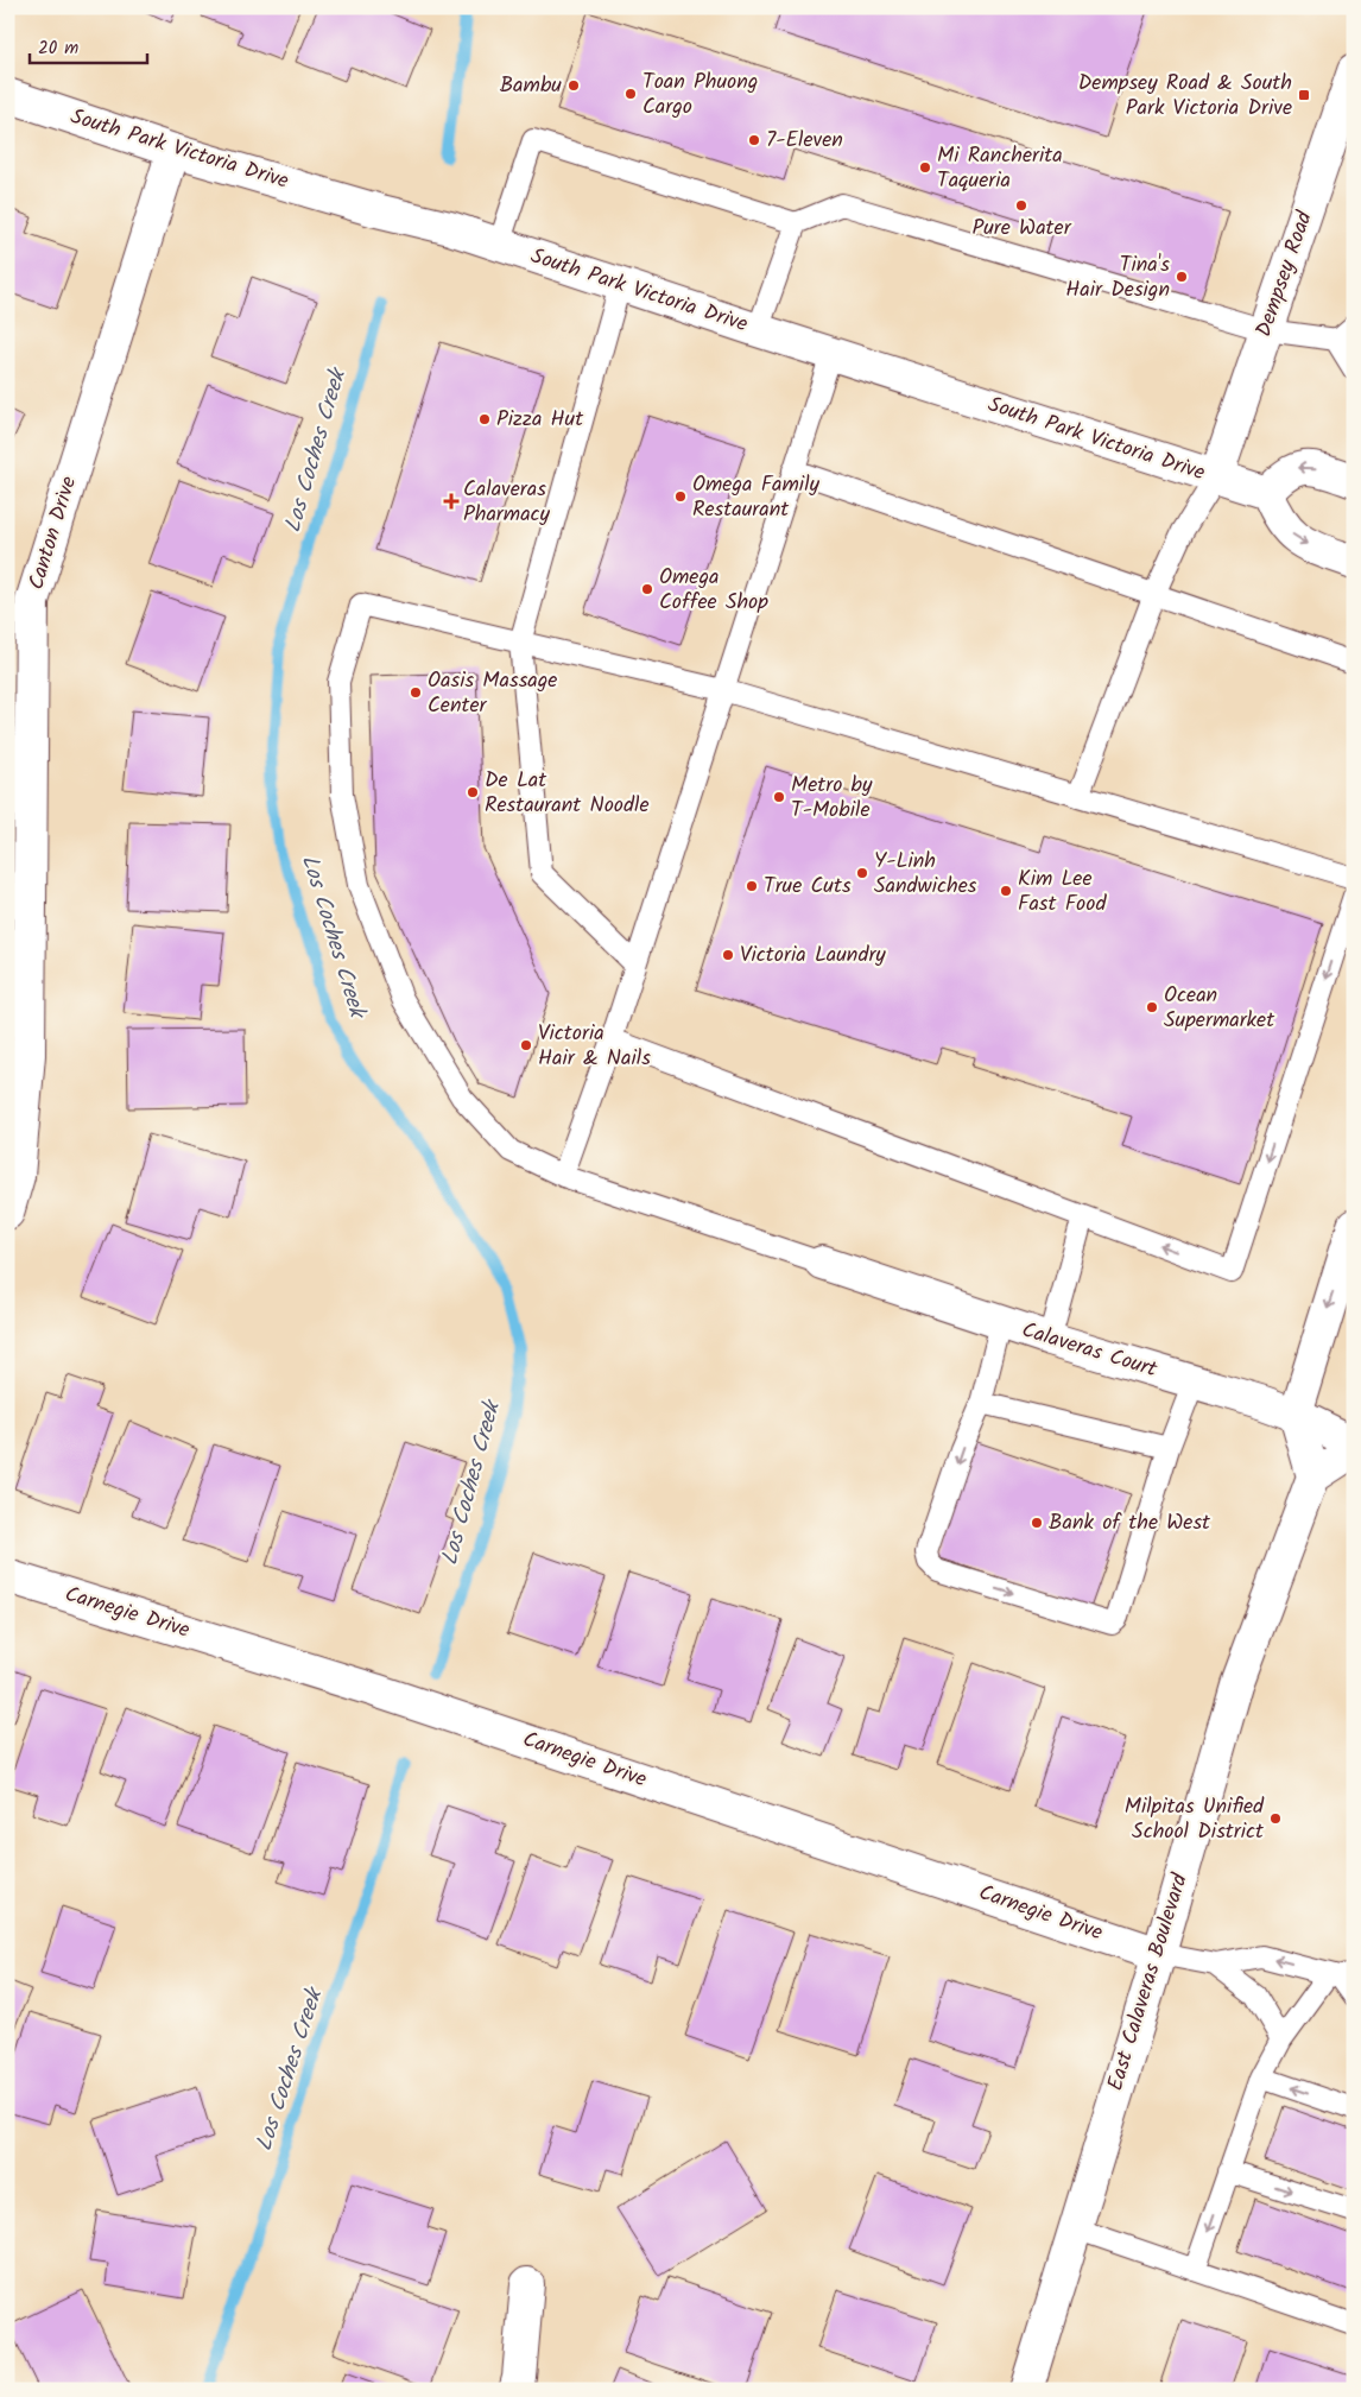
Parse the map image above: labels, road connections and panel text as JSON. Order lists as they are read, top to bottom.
{
  "streets": {
    "street": [
      "South Park Victoria Drive",
      "Dempsey Road",
      "Canton Drive",
      "Calaveras Court",
      "Carnegie Drive",
      "East Calaveras Boulevard"
    ]
  },
  "crossings": [
    ["South Park Victoria Drive", "Dempsey Road"],
    ["South Park Victoria Drive", "Canton Drive"],
    ["Carnegie Drive", "East Calaveras Boulevard"]
  ],
  "water": ["Los Coches Creek"],
  "places": {
    "other": [
      "Bambu",
      "Toan Phuong Cargo",
      "7-Eleven",
      "Mi Rancherita Taqueria",
      "Pure Water",
      "Tina's Hair Design",
      "Pizza Hut",
      "Omega Family Restaurant",
      "Omega Coffee Shop",
      "Oasis Massage Center",
      "De Lat Restaurant Noodle",
      "Metro by T-Mobile",
      "Y-Linh Sandwiches",
      "True Cuts",
      "Kim Lee Fast Food",
      "Victoria Laundry",
      "Ocean Supermarket",
      "Victoria Hair & Nails",
      "Bank of the West",
      "Milpitas Unified School District"
    ],
    "transit": ["Dempsey Road & South Park Victoria Drive"],
    "health": ["Calaveras Pharmacy"]
  },
  "scale_bar": "20 m"
}
